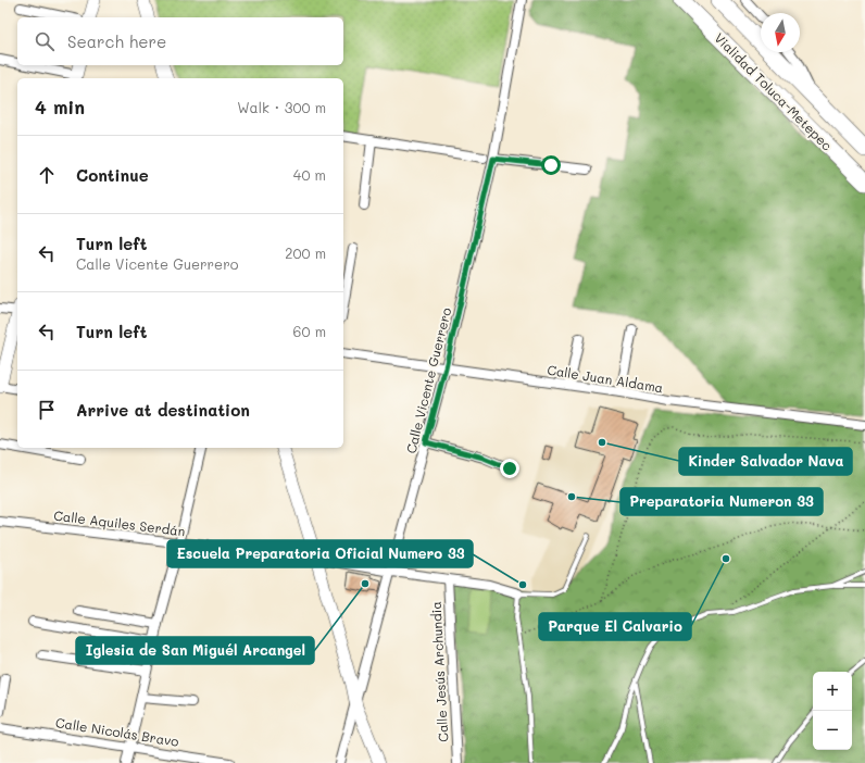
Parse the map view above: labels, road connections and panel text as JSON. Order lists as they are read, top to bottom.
{
  "streets": {
    "highway": ["Vialidad Toluca-Metepec"],
    "street": [
      "Calle Juan Aldama",
      "Calle Vicente Guerrero",
      "Calle Aquiles Serdán",
      "Calle Jesús Archundia",
      "Calle Nicolás Bravo"
    ]
  },
  "crossings": [
    ["Calle Juan Aldama", "Calle Vicente Guerrero"],
    ["Calle Vicente Guerrero", "Calle Aquiles Serdán"],
    ["Calle Aquiles Serdán", "Calle Jesús Archundia"]
  ],
  "places": [
    "Kinder Salvador Nava",
    "Preparatoria Numeron 33",
    "Parque El Calvario",
    "Iglesia de San Miguél Arcangel",
    "Escuela Preparatoria Oficial Numero 33"
  ],
  "north": "bottom",
  "page": {
    "search": "Search here",
    "heading": ["4 min", "Walk · 300 m"],
    "list": [
      ["Continue", "40 m"],
      ["Turn left", "Calle Vicente Guerrero", "200 m"],
      ["Turn left", "60 m"],
      "Arrive at destination"
    ],
    "map_buttons": ["+", "−"]
  }
}
